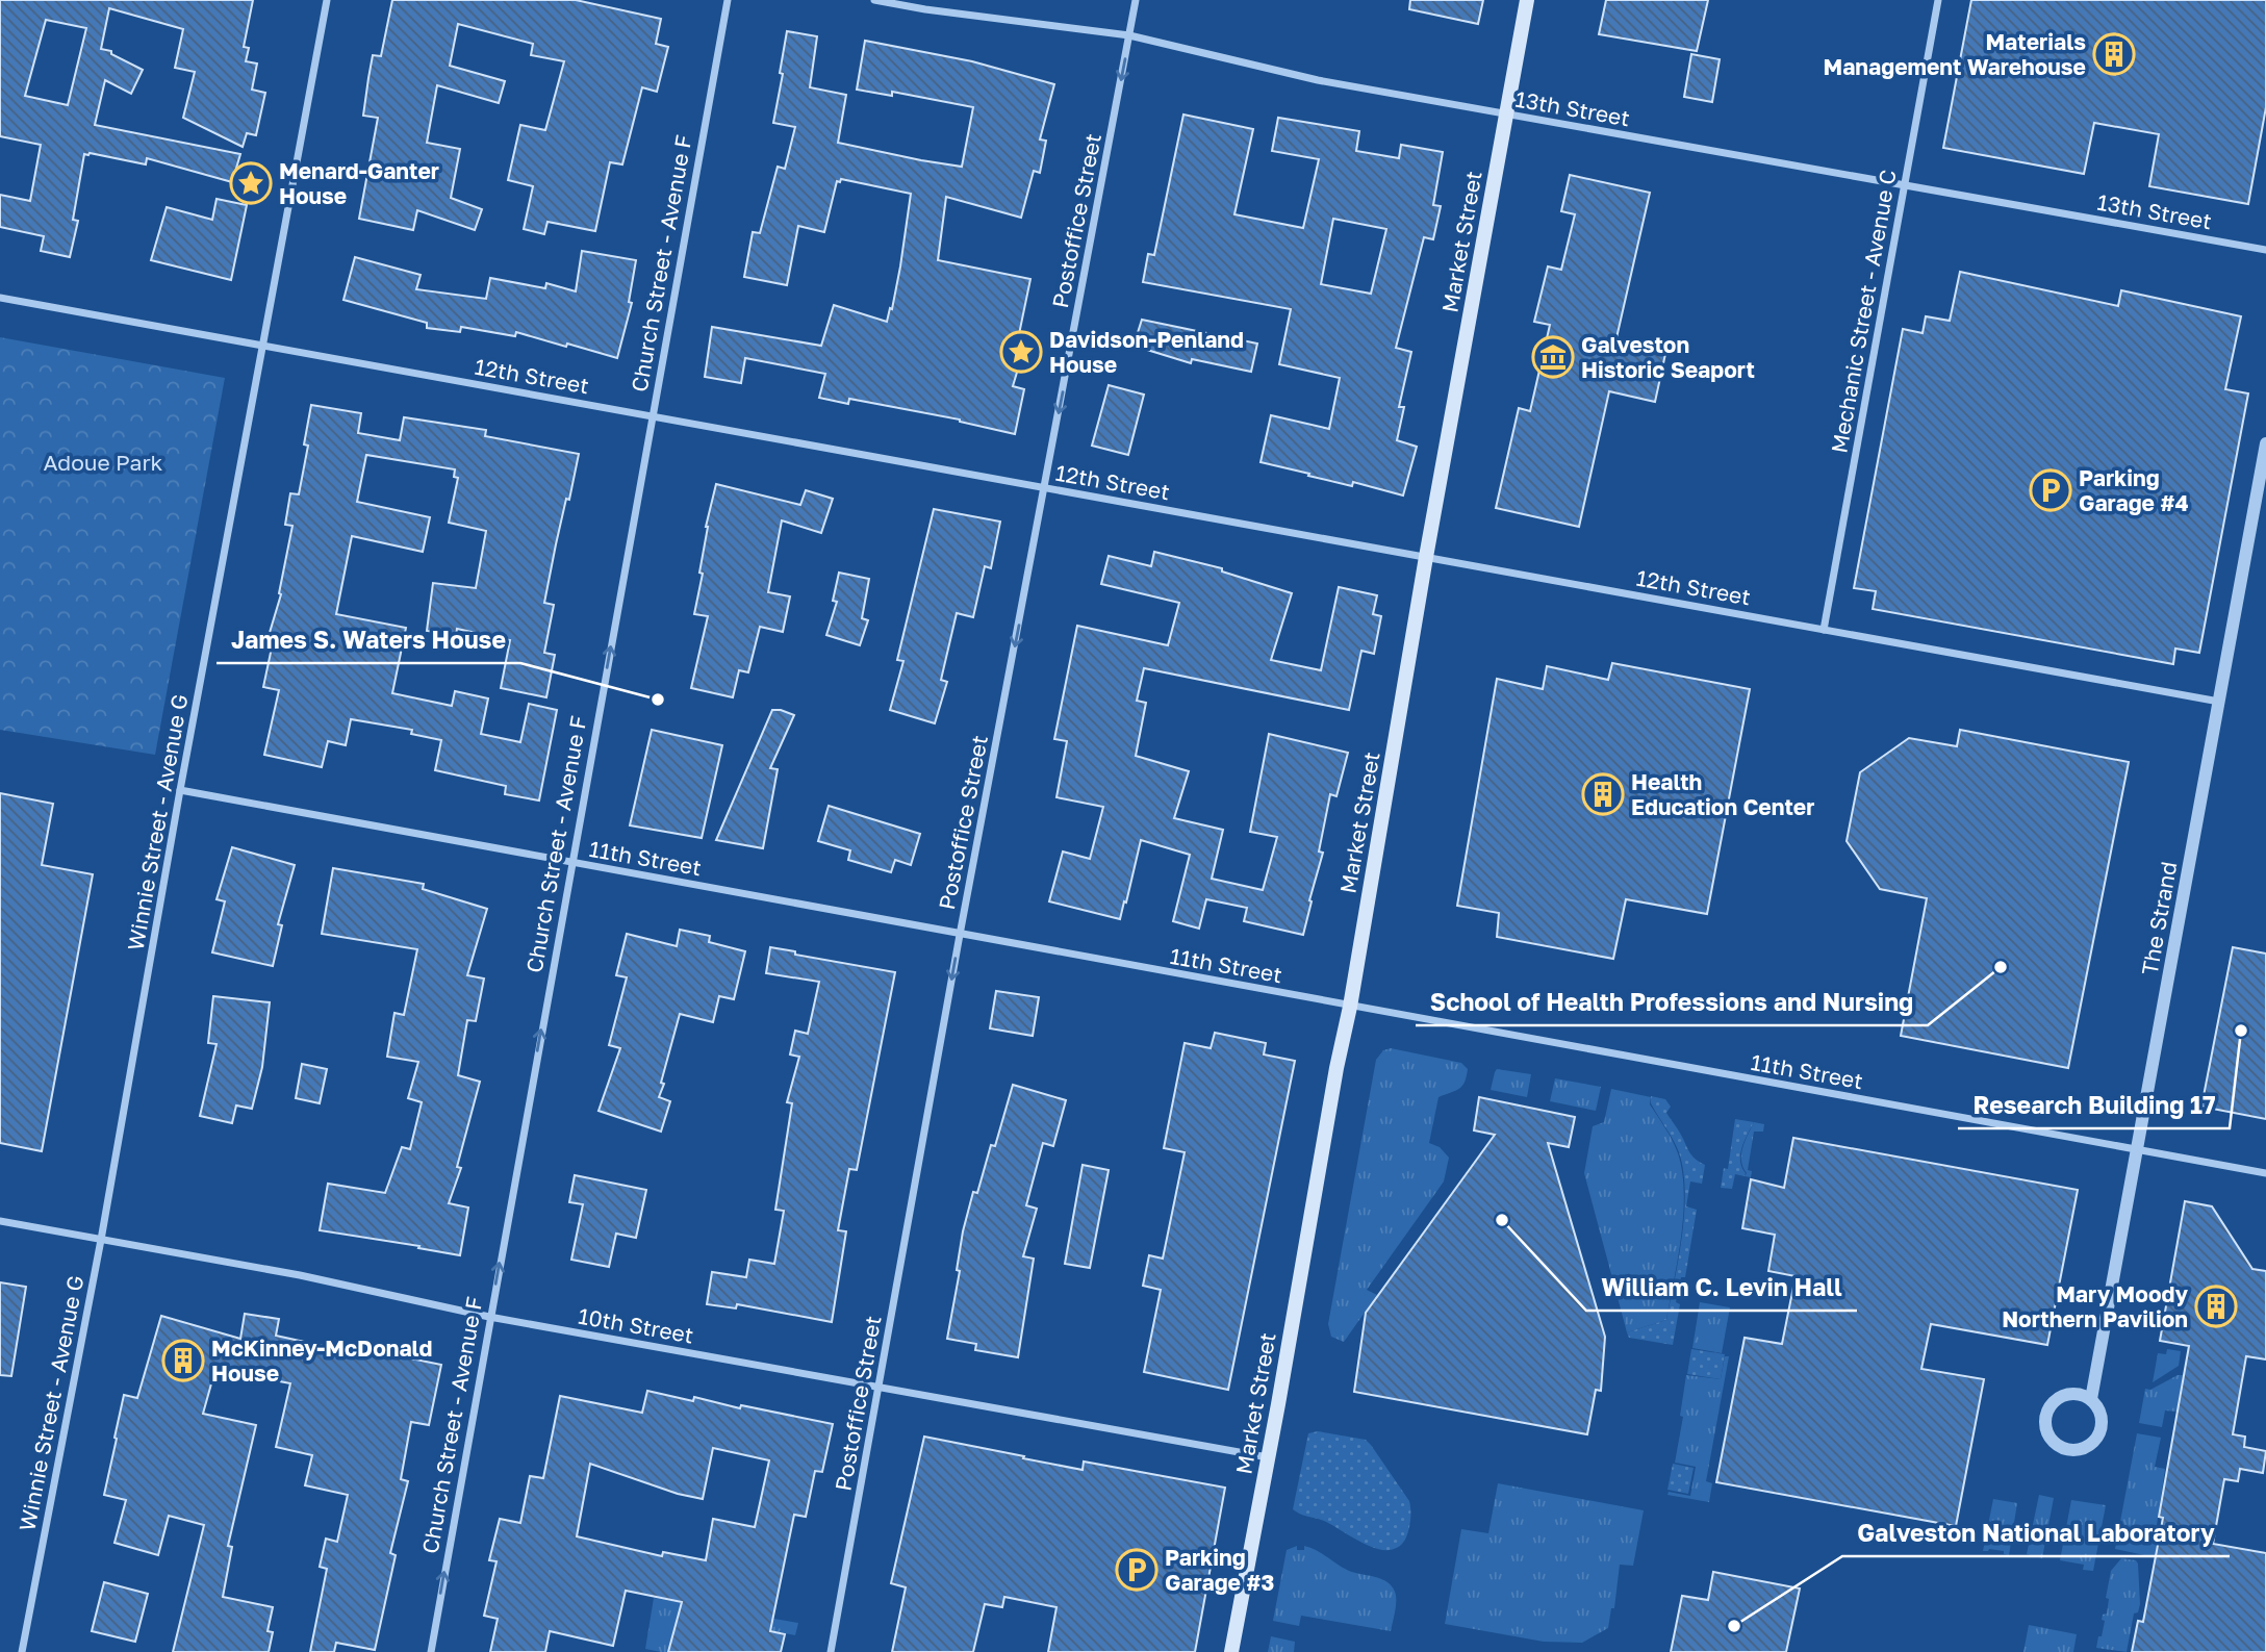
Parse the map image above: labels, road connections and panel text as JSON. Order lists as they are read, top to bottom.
{
  "streets": {
    "main road": ["Market Street"],
    "street": [
      "13th Street",
      "Postoffice Street",
      "Church Street - Avenue F",
      "Mechanic Street - Avenue C",
      "12th Street",
      "Winnie Street - Avenue G",
      "11th Street",
      "The Strand",
      "10th Street"
    ]
  },
  "crossings": [
    ["13th Street", "Postoffice Street"],
    ["13th Street", "Market Street"],
    ["13th Street", "Mechanic Street - Avenue C"],
    ["Postoffice Street", "12th Street"],
    ["Postoffice Street", "11th Street"],
    ["Postoffice Street", "10th Street"],
    ["Market Street", "12th Street"],
    ["Market Street", "11th Street"],
    ["Market Street", "10th Street"],
    ["Church Street - Avenue F", "12th Street"],
    ["Church Street - Avenue F", "11th Street"],
    ["Church Street - Avenue F", "10th Street"],
    ["Mechanic Street - Avenue C", "12th Street"],
    ["12th Street", "Winnie Street - Avenue G"],
    ["12th Street", "The Strand"],
    ["Winnie Street - Avenue G", "11th Street"],
    ["Winnie Street - Avenue G", "10th Street"],
    ["11th Street", "The Strand"]
  ],
  "one_way": ["Postoffice Street", "Church Street - Avenue F"],
  "parks": ["Adoue Park"],
  "places": {
    "building": [
      "Materials Management Warehouse",
      "Health Education Center",
      "Mary Moody Northern Pavilion",
      "McKinney-McDonald House"
    ],
    "place": ["Menard-Ganter House", "Davidson-Penland House"],
    "museum": ["Galveston Historic Seaport"],
    "parking": ["Parking Garage #4", "Parking Garage #3"],
    "other": [
      "James S. Waters House",
      "School of Health Professions and Nursing",
      "Research Building 17",
      "William C. Levin Hall",
      "Galveston National Laboratory"
    ]
  }
}
